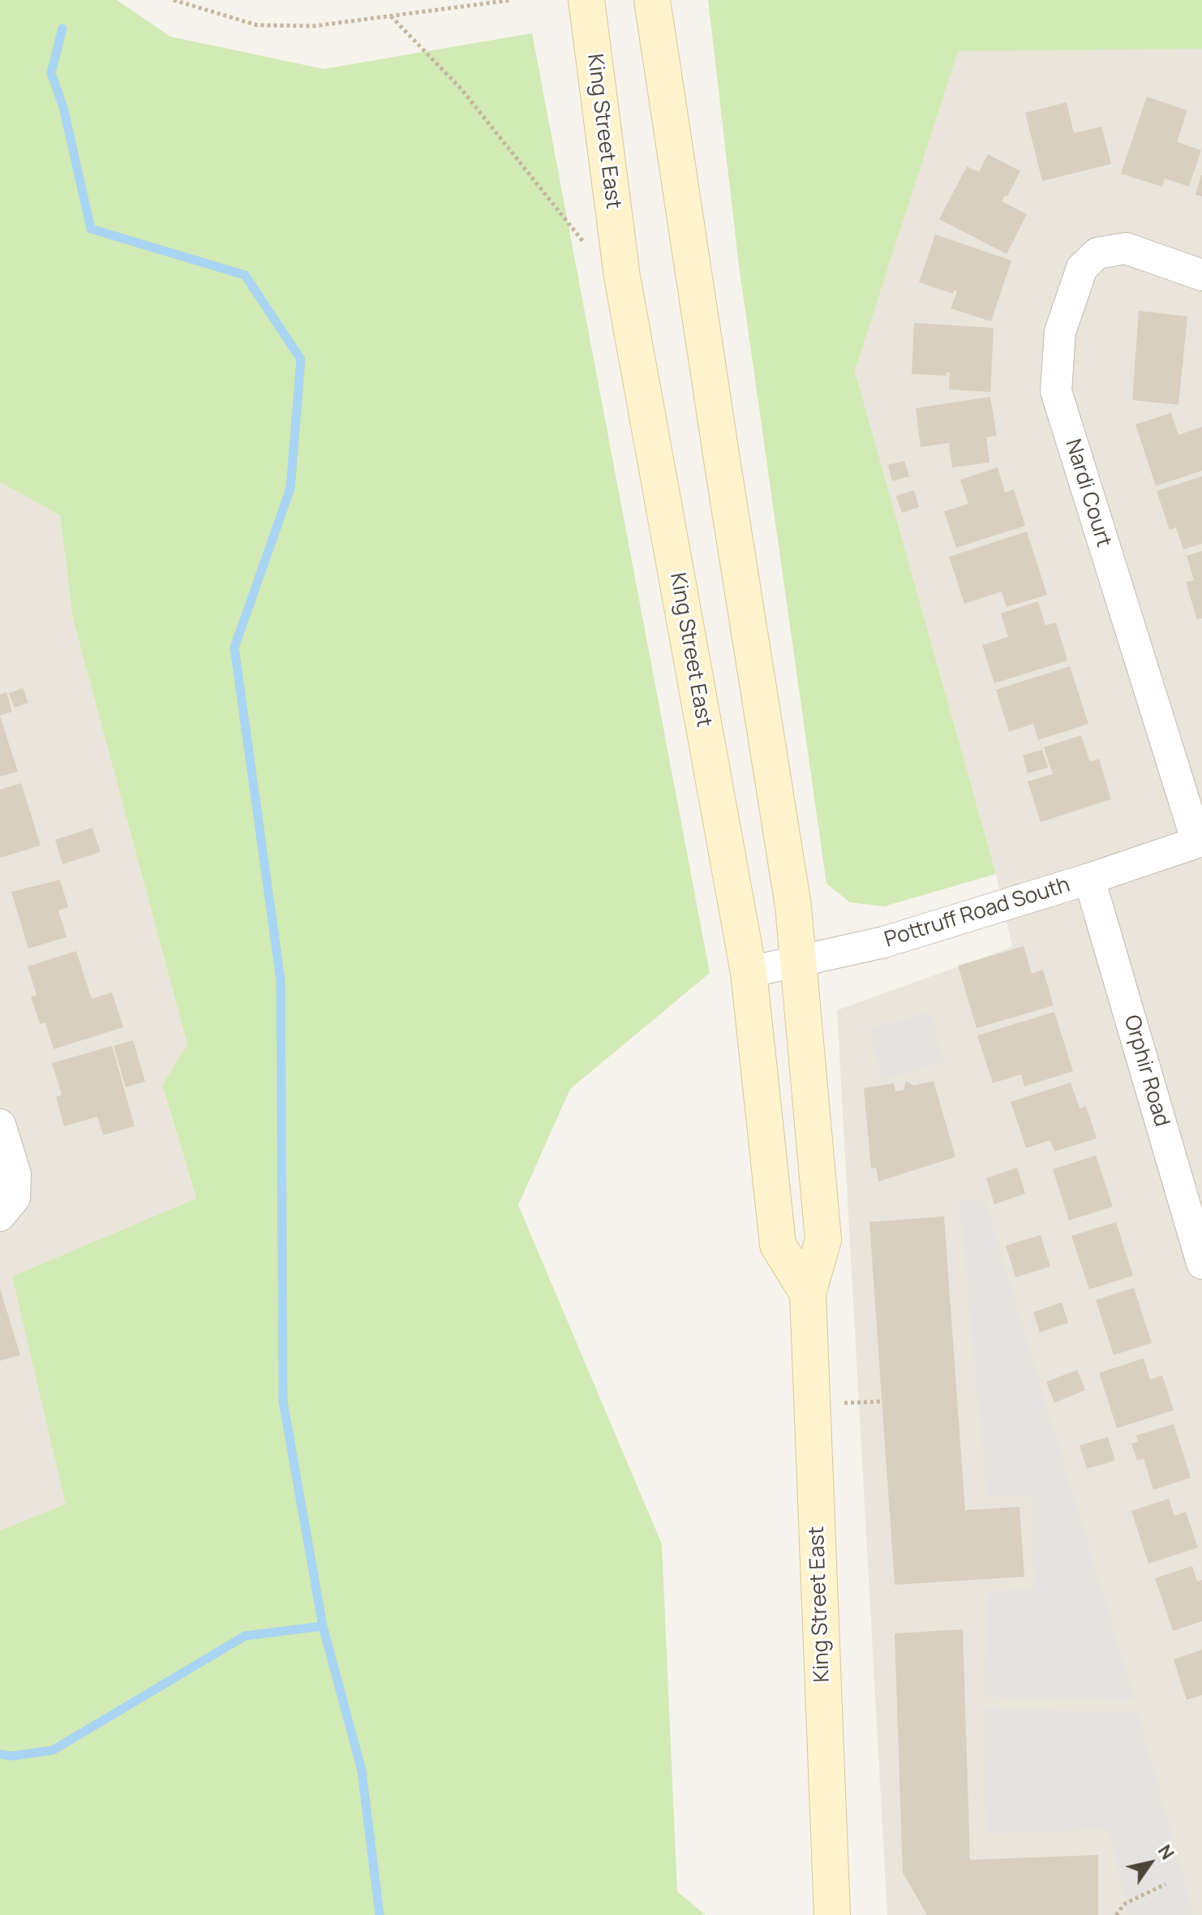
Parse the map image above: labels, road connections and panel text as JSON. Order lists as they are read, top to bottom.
{
  "streets": {
    "main road": ["King Street East"],
    "street": ["Nardi Court", "Pottruff Road South", "Orphir Road"]
  },
  "crossings": [
    ["King Street East", "Pottruff Road South"],
    ["Nardi Court", "Pottruff Road South"],
    ["Pottruff Road South", "Orphir Road"]
  ],
  "north": "top right"
}
